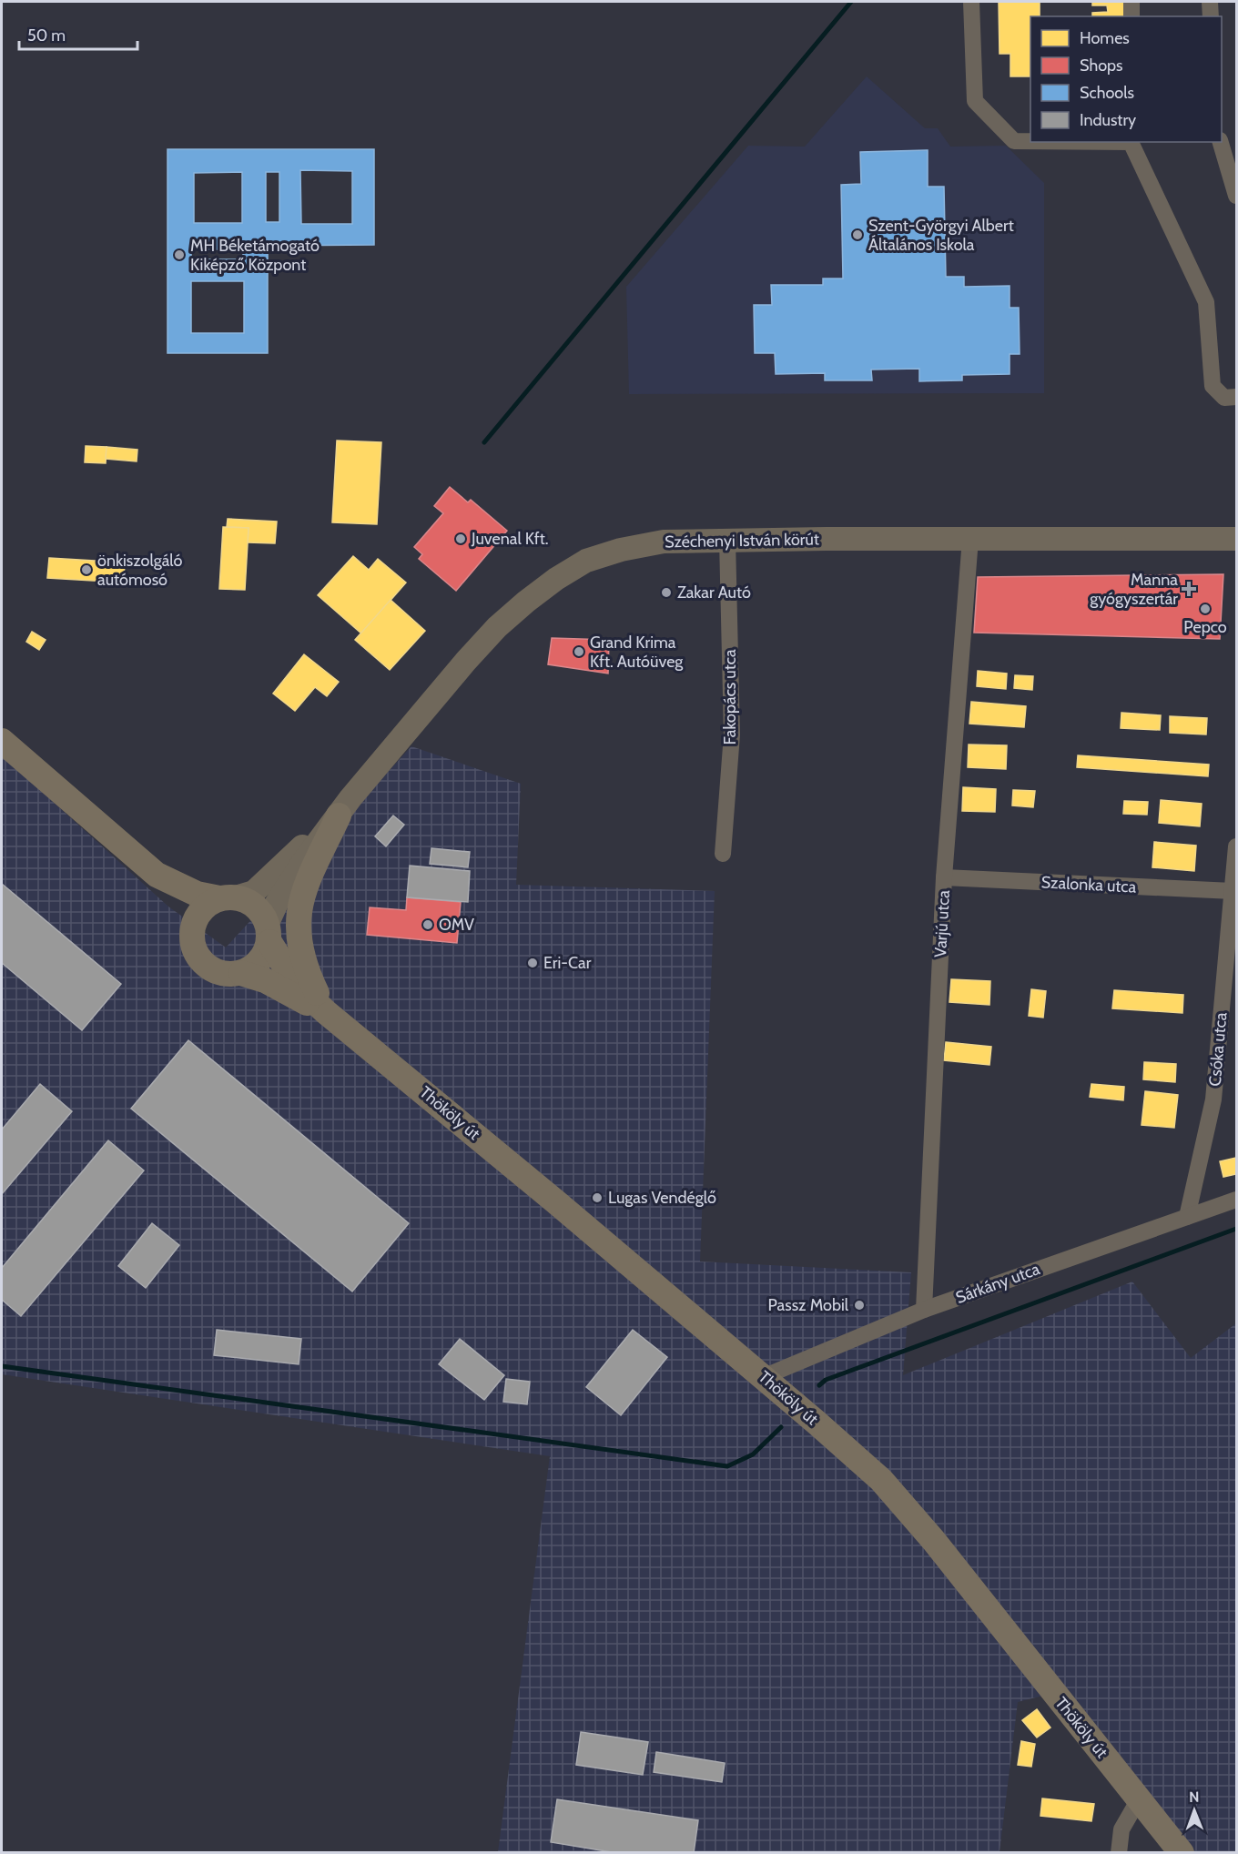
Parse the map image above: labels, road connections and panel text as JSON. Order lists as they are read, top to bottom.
{
  "streets": {
    "main road": ["Thököly út"],
    "street": [
      "Széchenyi István körút",
      "Fakopács utca",
      "Szalonka utca",
      "Varjú utca",
      "Csóka utca",
      "Sárkány utca"
    ]
  },
  "crossings": [
    ["Széchenyi István körút", "Fakopács utca"],
    ["Széchenyi István körút", "Varjú utca"],
    ["Széchenyi István körút", "Thököly út"],
    ["Szalonka utca", "Varjú utca"],
    ["Szalonka utca", "Csóka utca"],
    ["Varjú utca", "Sárkány utca"],
    ["Csóka utca", "Sárkány utca"],
    ["Thököly út", "Sárkány utca"]
  ],
  "places": {
    "other": [
      "Szent-Györgyi Albert Általános Iskola",
      "MH Béketámogató Kiképző Központ",
      "Juvenal Kft.",
      "önkiszolgáló autómosó",
      "Zakar Autó",
      "Pepco",
      "Grand Krima Kft. Autóüveg",
      "OMV",
      "Eri-Car",
      "Lugas Vendéglő",
      "Passz Mobil"
    ],
    "health": ["Manna gyógyszertár"]
  },
  "legend": [
    "Homes",
    "Shops",
    "Schools",
    "Industry"
  ],
  "scale_bar": "50 m",
  "north": "top"
}
